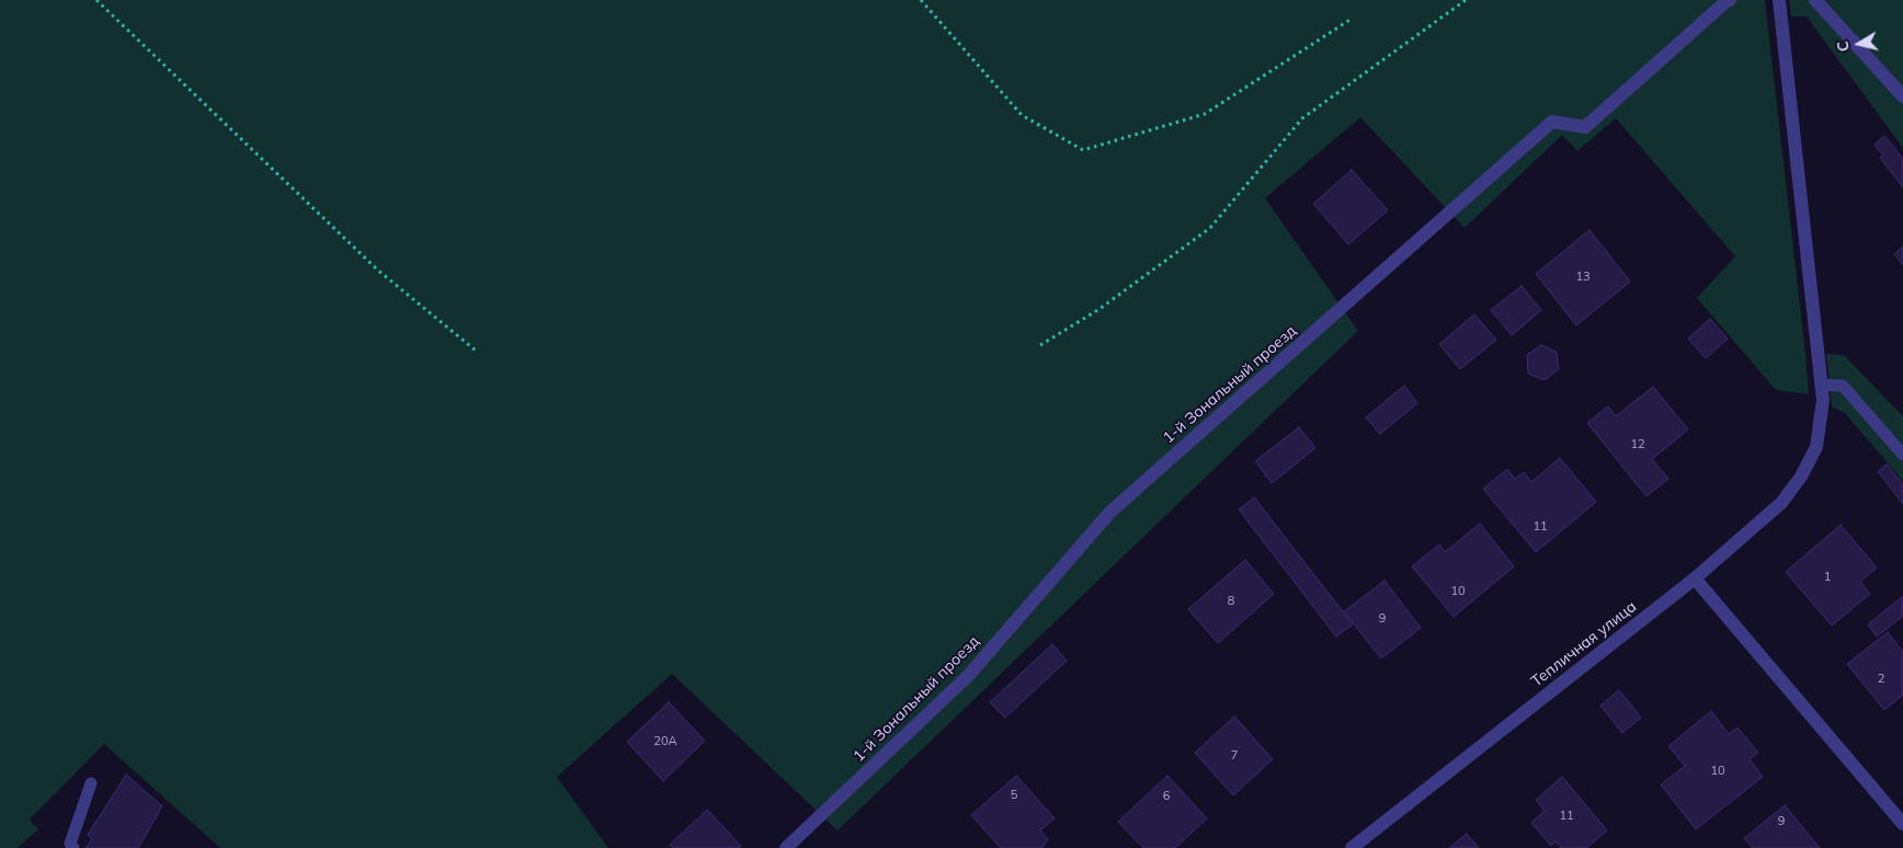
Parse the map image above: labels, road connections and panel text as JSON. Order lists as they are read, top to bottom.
{
  "streets": {
    "street": ["1-й Зональный проезд", "Тепличная улица"]
  },
  "house_numbers": [
    "13",
    "12",
    "11",
    "1",
    "10",
    "8",
    "9",
    "2",
    "20А",
    "7",
    "10",
    "5",
    "6",
    "11",
    "9"
  ],
  "north": "left"
}
